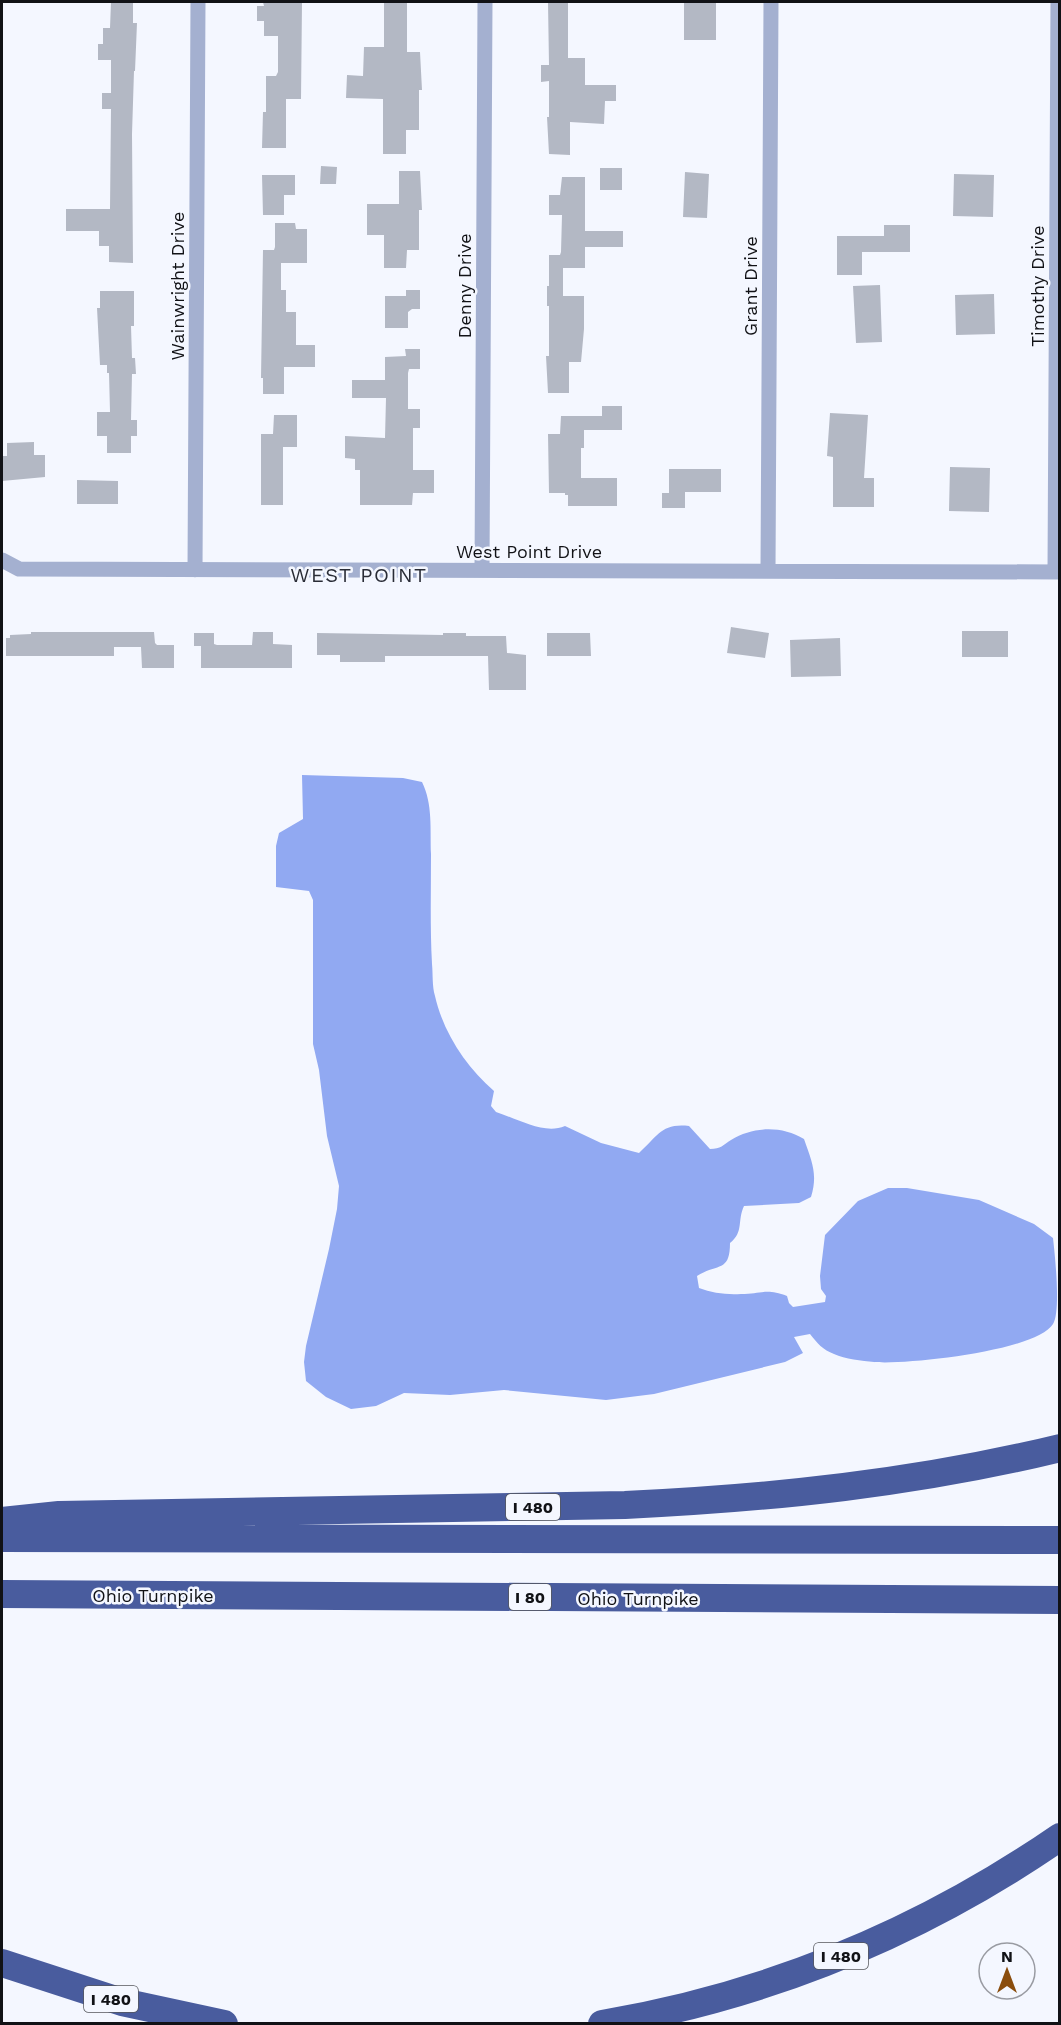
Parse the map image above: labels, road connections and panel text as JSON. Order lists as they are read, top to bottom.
{
  "streets": {
    "highway": ["I 480", "Ohio Turnpike", "I 80"],
    "street": [
      "Wainwright Drive",
      "Denny Drive",
      "Grant Drive",
      "Timothy Drive",
      "West Point Drive"
    ]
  },
  "crossings": [
    ["Wainwright Drive", "West Point Drive"],
    ["Denny Drive", "West Point Drive"],
    ["Grant Drive", "West Point Drive"],
    ["Timothy Drive", "West Point Drive"]
  ],
  "districts": ["WEST POINT"],
  "north": "top"
}
